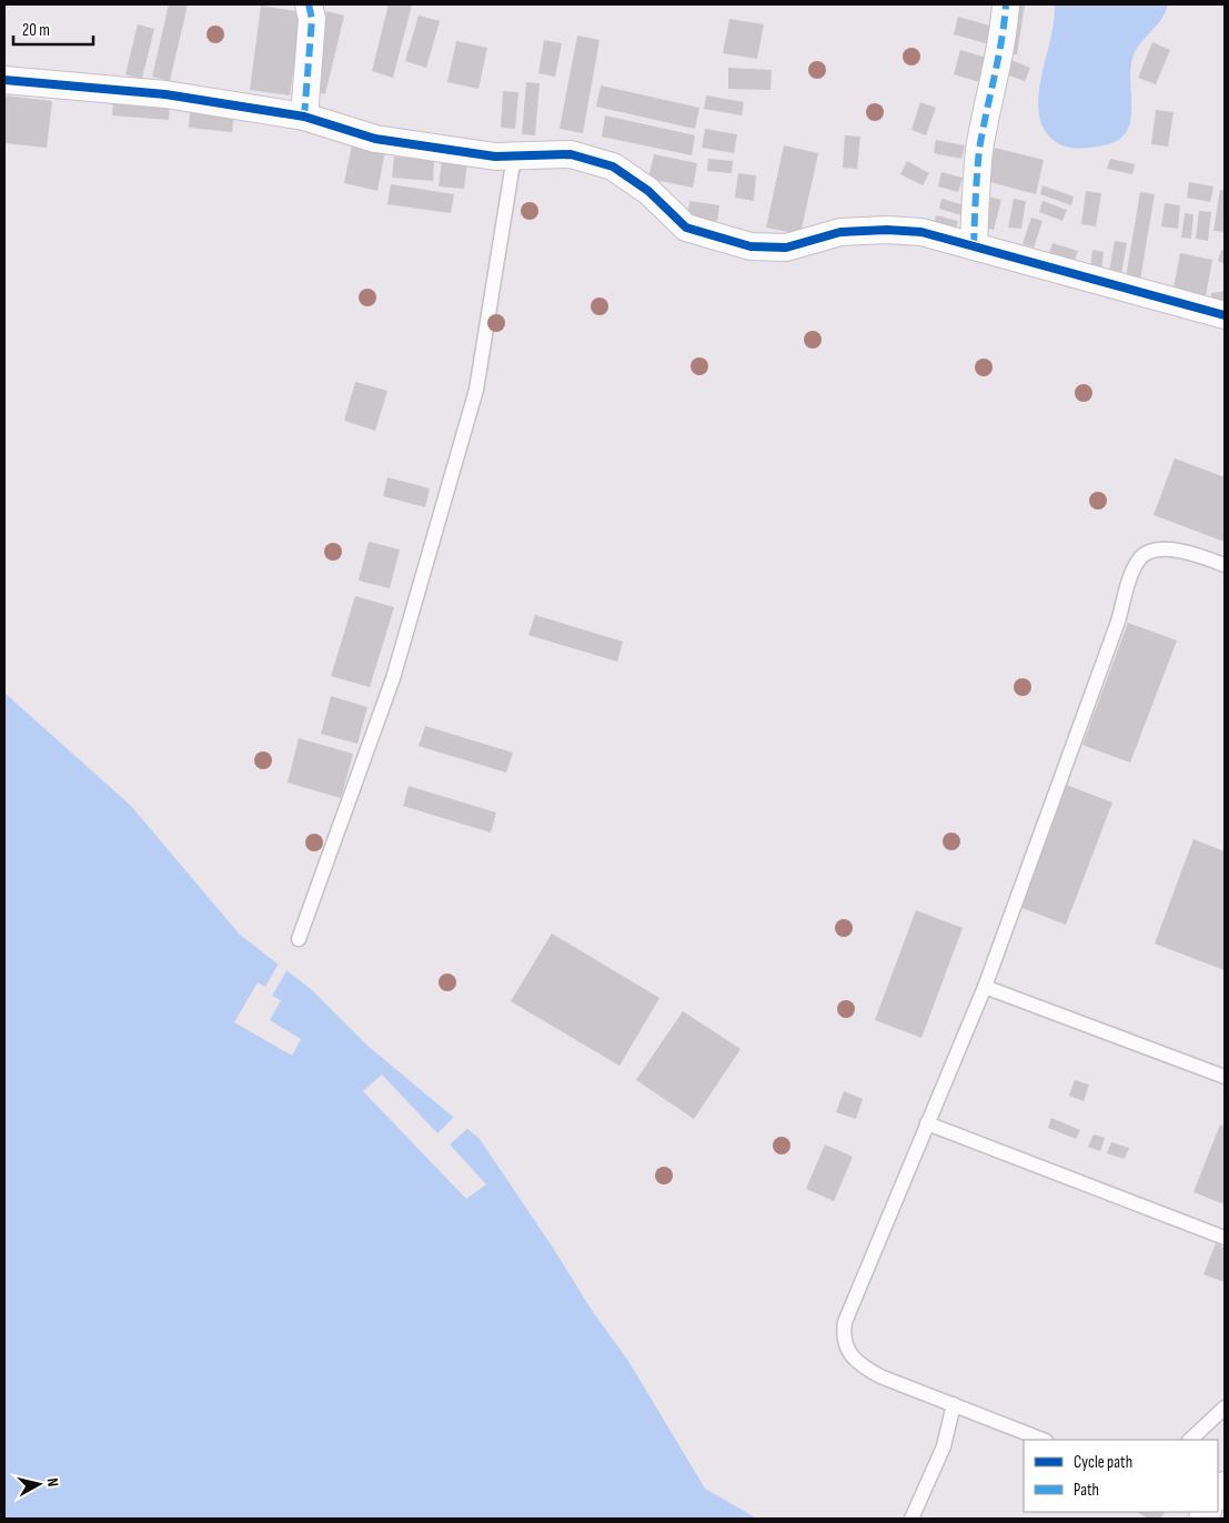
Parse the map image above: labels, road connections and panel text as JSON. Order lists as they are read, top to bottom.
{
  "legend": ["Cycle path", "Path"],
  "scale_bar": "20 m",
  "north": "right"
}
